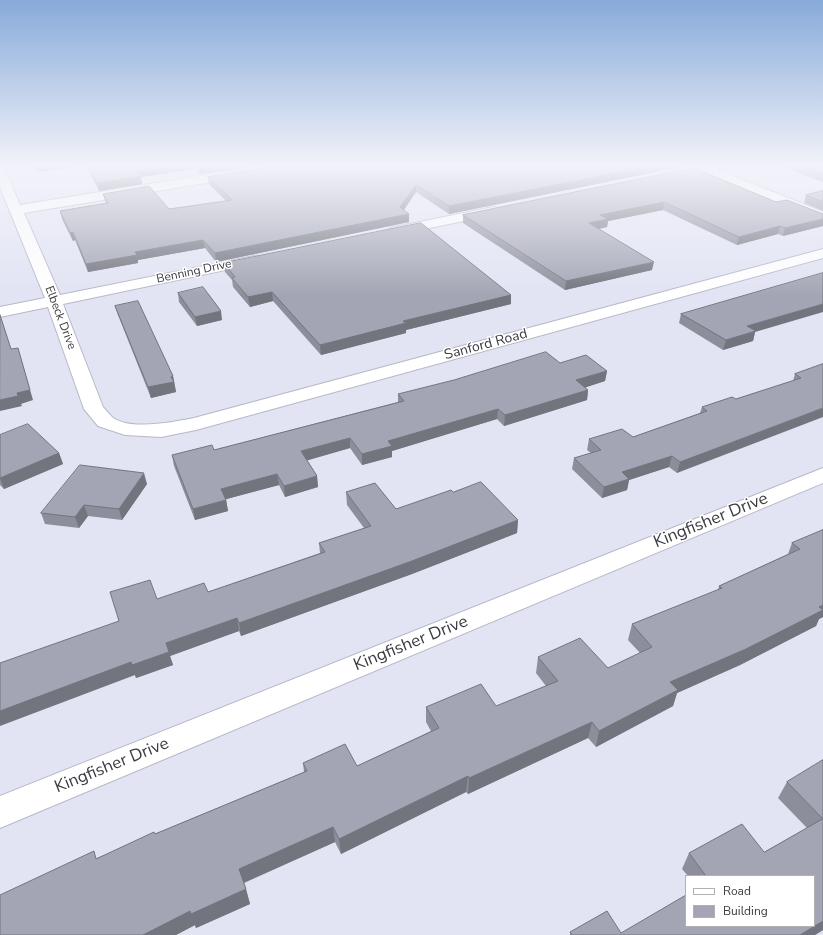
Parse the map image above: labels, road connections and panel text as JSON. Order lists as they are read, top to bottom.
{
  "streets": {
    "street": [
      "Benning Drive",
      "Elbeck Drive",
      "Sanford Road",
      "Kingfisher Drive"
    ]
  },
  "crossings": [
    ["Benning Drive", "Elbeck Drive"],
    ["Elbeck Drive", "Sanford Road"]
  ],
  "legend": ["Road", "Building"]
}
